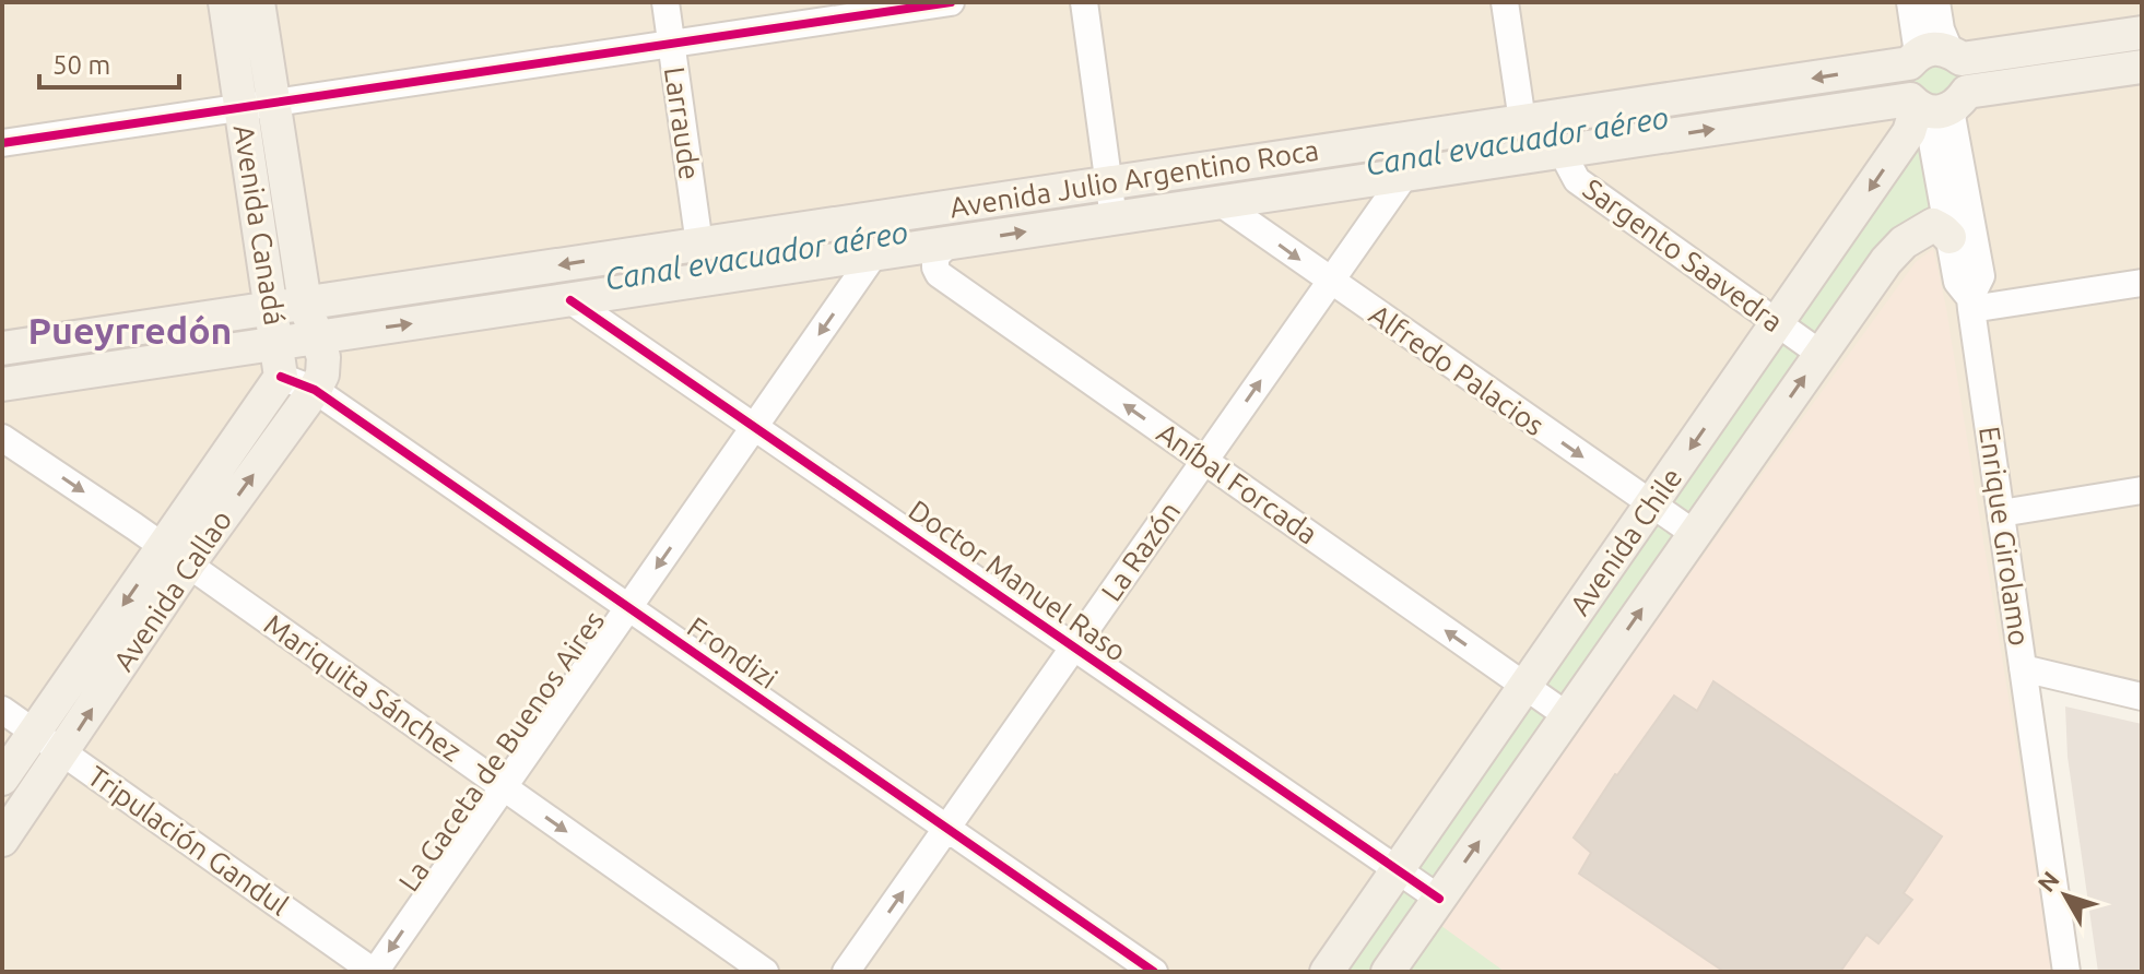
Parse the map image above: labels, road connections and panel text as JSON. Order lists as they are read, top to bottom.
{
  "streets": {
    "main road": [
      "Avenida Julio Argentino Roca",
      "Avenida Canadá",
      "Avenida Chile",
      "Avenida Callao"
    ],
    "street": [
      "Larraude",
      "Sargento Saavedra",
      "Alfredo Palacios",
      "Aníbal Forcada",
      "Enrique Girolamo",
      "La Razón",
      "Doctor Manuel Raso",
      "Frondizi",
      "Mariquita Sánchez",
      "La Gaceta de Buenos Aires",
      "Tripulación Gandul"
    ]
  },
  "crossings": [
    ["Larraude", "Avenida Julio Argentino Roca"],
    ["Avenida Julio Argentino Roca", "Avenida Canadá"],
    ["Avenida Julio Argentino Roca", "Sargento Saavedra"],
    ["Avenida Julio Argentino Roca", "Alfredo Palacios"],
    ["Avenida Julio Argentino Roca", "Aníbal Forcada"],
    ["Avenida Julio Argentino Roca", "Enrique Girolamo"],
    ["Avenida Julio Argentino Roca", "Avenida Chile"],
    ["Avenida Julio Argentino Roca", "La Razón"],
    ["Avenida Julio Argentino Roca", "Doctor Manuel Raso"],
    ["Avenida Julio Argentino Roca", "Avenida Callao"],
    ["Avenida Julio Argentino Roca", "La Gaceta de Buenos Aires"],
    ["Avenida Canadá", "Avenida Callao"],
    ["Sargento Saavedra", "Avenida Chile"],
    ["Alfredo Palacios", "Avenida Chile"],
    ["Alfredo Palacios", "La Razón"],
    ["Aníbal Forcada", "Avenida Chile"],
    ["Aníbal Forcada", "La Razón"],
    ["Enrique Girolamo", "Avenida Chile"],
    ["Avenida Chile", "Doctor Manuel Raso"],
    ["La Razón", "Doctor Manuel Raso"],
    ["La Razón", "Frondizi"],
    ["Doctor Manuel Raso", "La Gaceta de Buenos Aires"],
    ["Avenida Callao", "Frondizi"],
    ["Avenida Callao", "Mariquita Sánchez"],
    ["Avenida Callao", "Tripulación Gandul"],
    ["Frondizi", "La Gaceta de Buenos Aires"],
    ["Mariquita Sánchez", "La Gaceta de Buenos Aires"],
    ["La Gaceta de Buenos Aires", "Tripulación Gandul"]
  ],
  "one_way": [
    "Alfredo Palacios",
    "Aníbal Forcada",
    "La Razón",
    "Mariquita Sánchez",
    "La Gaceta de Buenos Aires"
  ],
  "districts": ["Pueyrredón"],
  "water": ["Canal evacuador aéreo"],
  "scale_bar": "50 m",
  "north": "top left"
}
